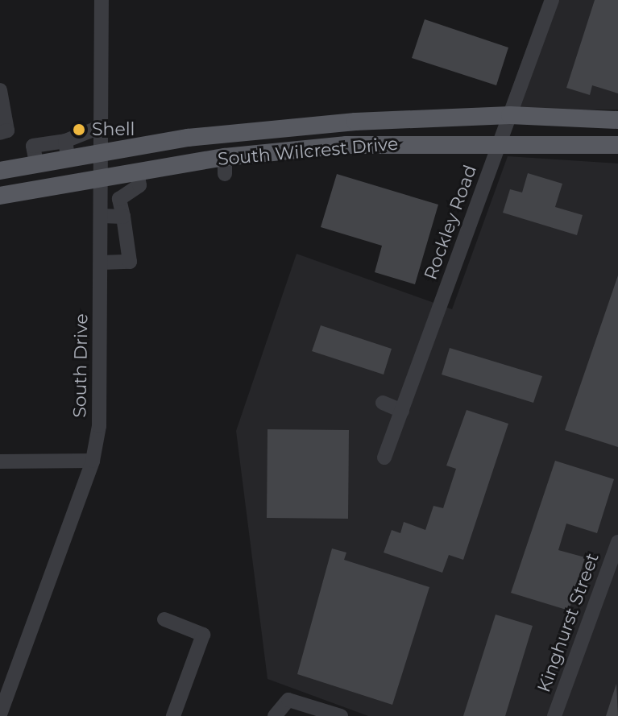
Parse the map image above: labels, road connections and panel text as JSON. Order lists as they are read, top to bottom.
{
  "streets": {
    "main road": ["South Wilcrest Drive"],
    "street": ["Rockley Road", "South Drive", "Kinghurst Street"]
  },
  "crossings": [
    ["South Wilcrest Drive", "Rockley Road"],
    ["South Wilcrest Drive", "South Drive"]
  ],
  "places": ["Shell"]
}
